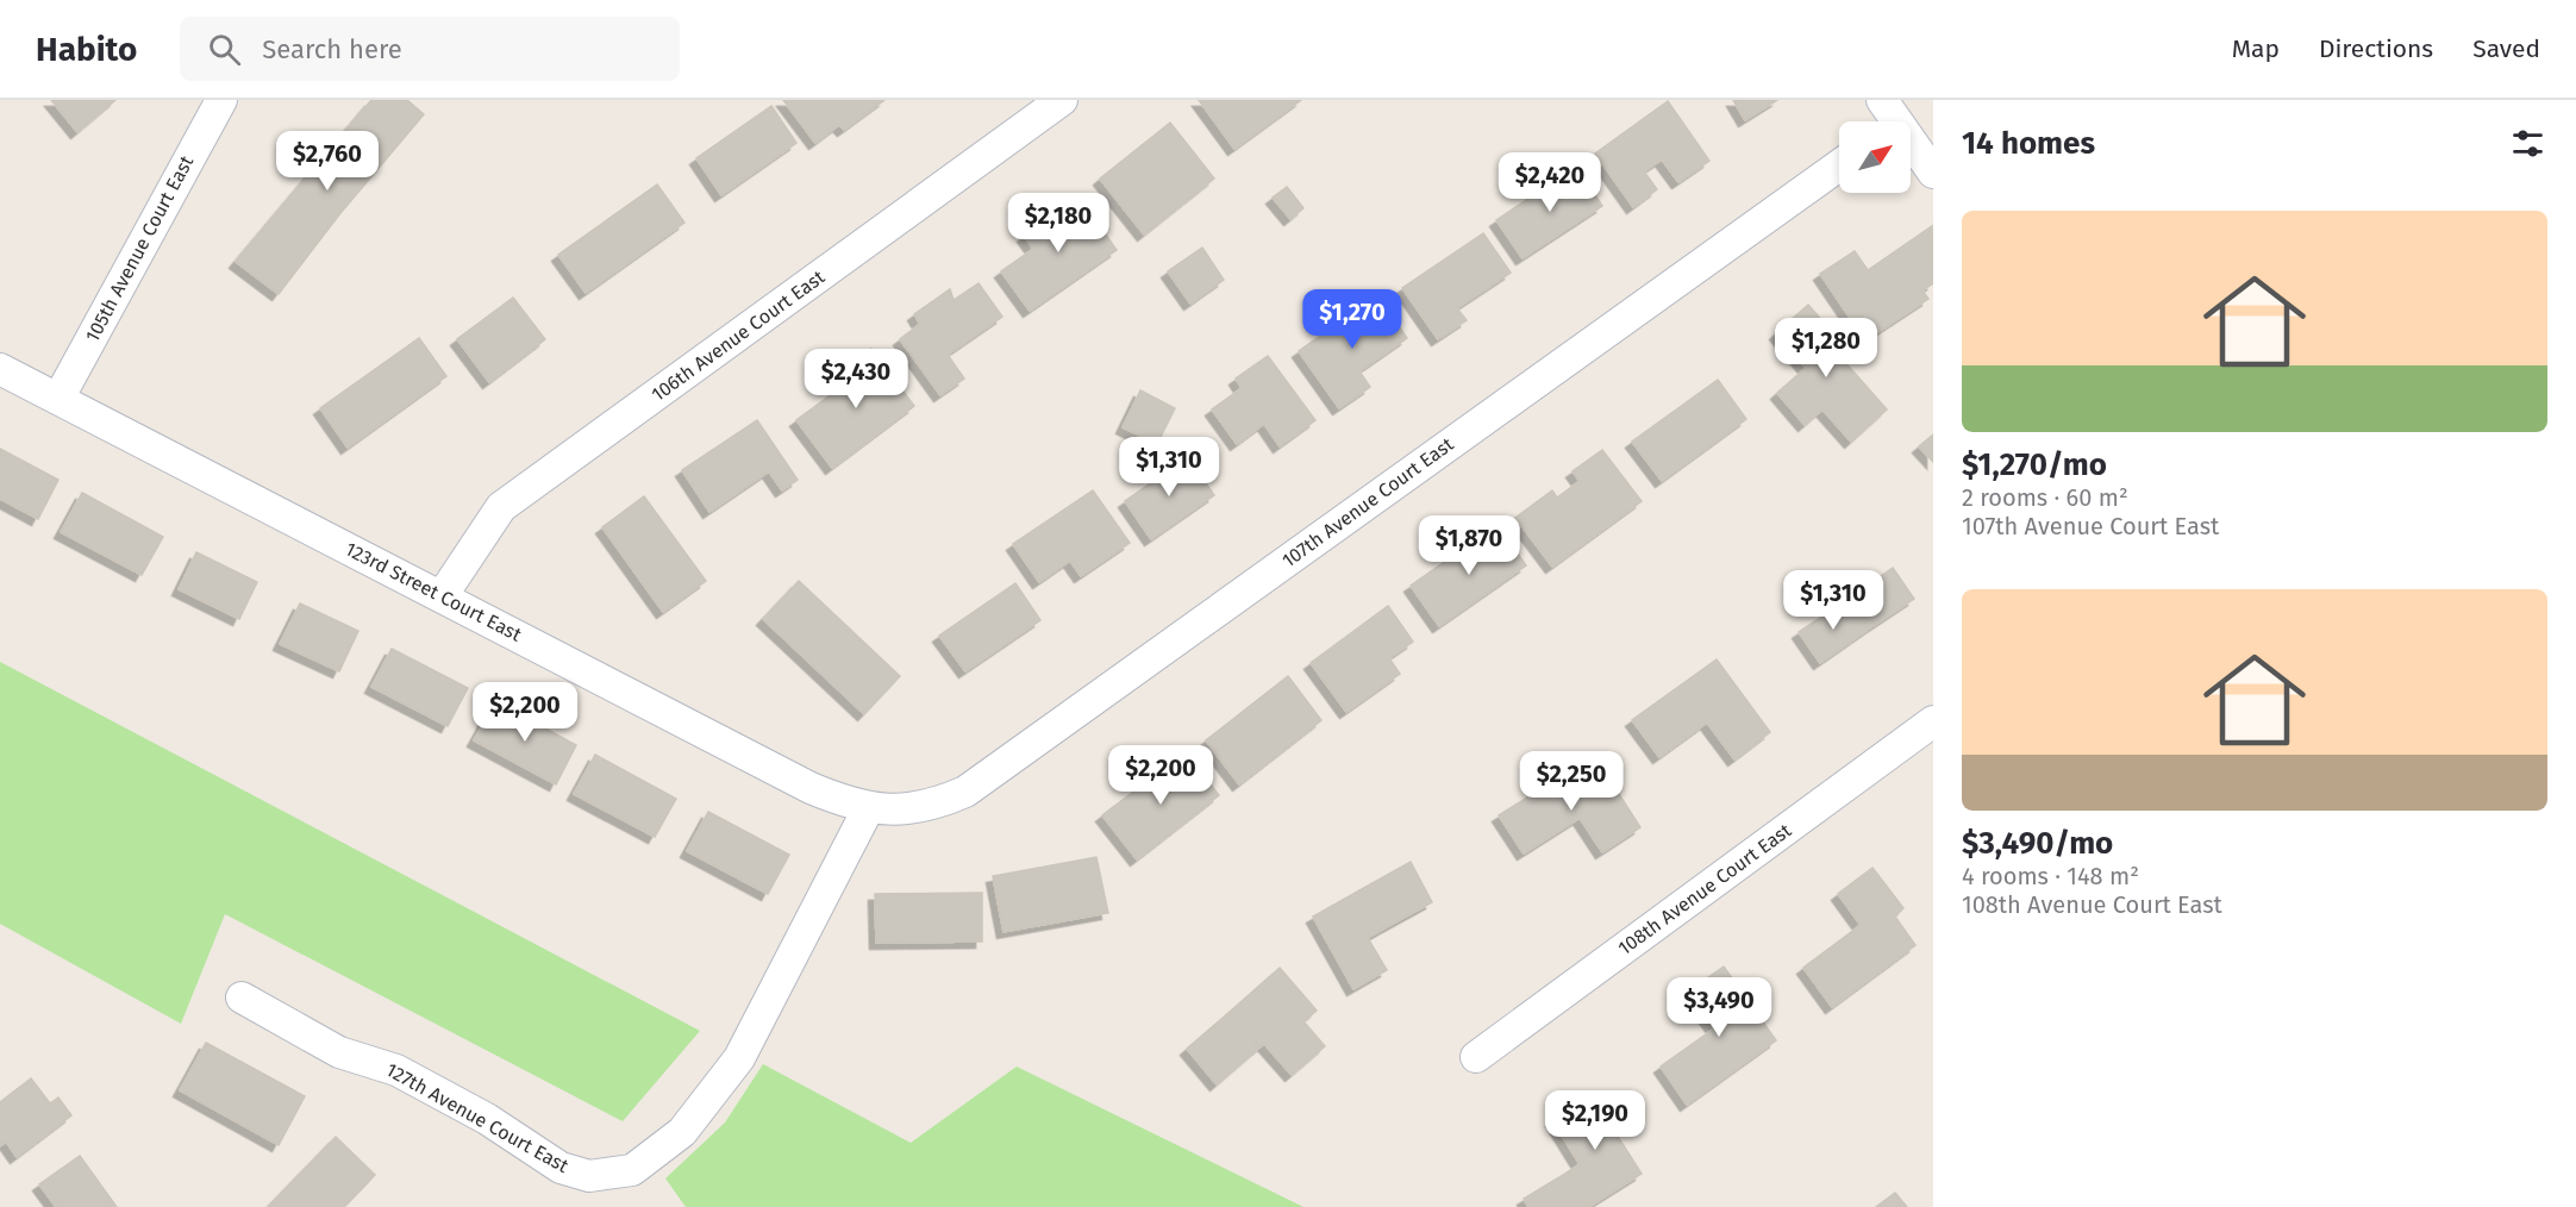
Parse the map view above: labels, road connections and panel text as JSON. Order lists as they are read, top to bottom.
{
  "streets": {
    "street": [
      "105th Avenue Court East",
      "106th Avenue Court East",
      "107th Avenue Court East",
      "123rd Street Court East",
      "108th Avenue Court East",
      "127th Avenue Court East"
    ]
  },
  "crossings": [
    ["105th Avenue Court East", "123rd Street Court East"],
    ["106th Avenue Court East", "123rd Street Court East"],
    ["107th Avenue Court East", "123rd Street Court East"],
    ["107th Avenue Court East", "127th Avenue Court East"],
    ["123rd Street Court East", "127th Avenue Court East"]
  ],
  "north": "top right",
  "page": {
    "header": "Habito",
    "search": "Search here",
    "nav": ["Map", "Directions", "Saved"],
    "heading": "14 homes",
    "price": [
      "$2,760",
      "$2,420",
      "$2,180",
      "$1,270",
      "$1,280",
      "$2,430",
      "$1,310",
      "$1,870",
      "$1,310",
      "$2,200",
      "$2,200",
      "$2,250",
      "$3,490",
      "$2,190"
    ],
    "list": [
      {
        "name": "$1,270/mo",
        "note": "2 rooms · 60 m² · 107th Avenue Court East"
      },
      {
        "name": "$3,490/mo",
        "note": "4 rooms · 148 m² · 108th Avenue Court East"
      }
    ]
  }
}
